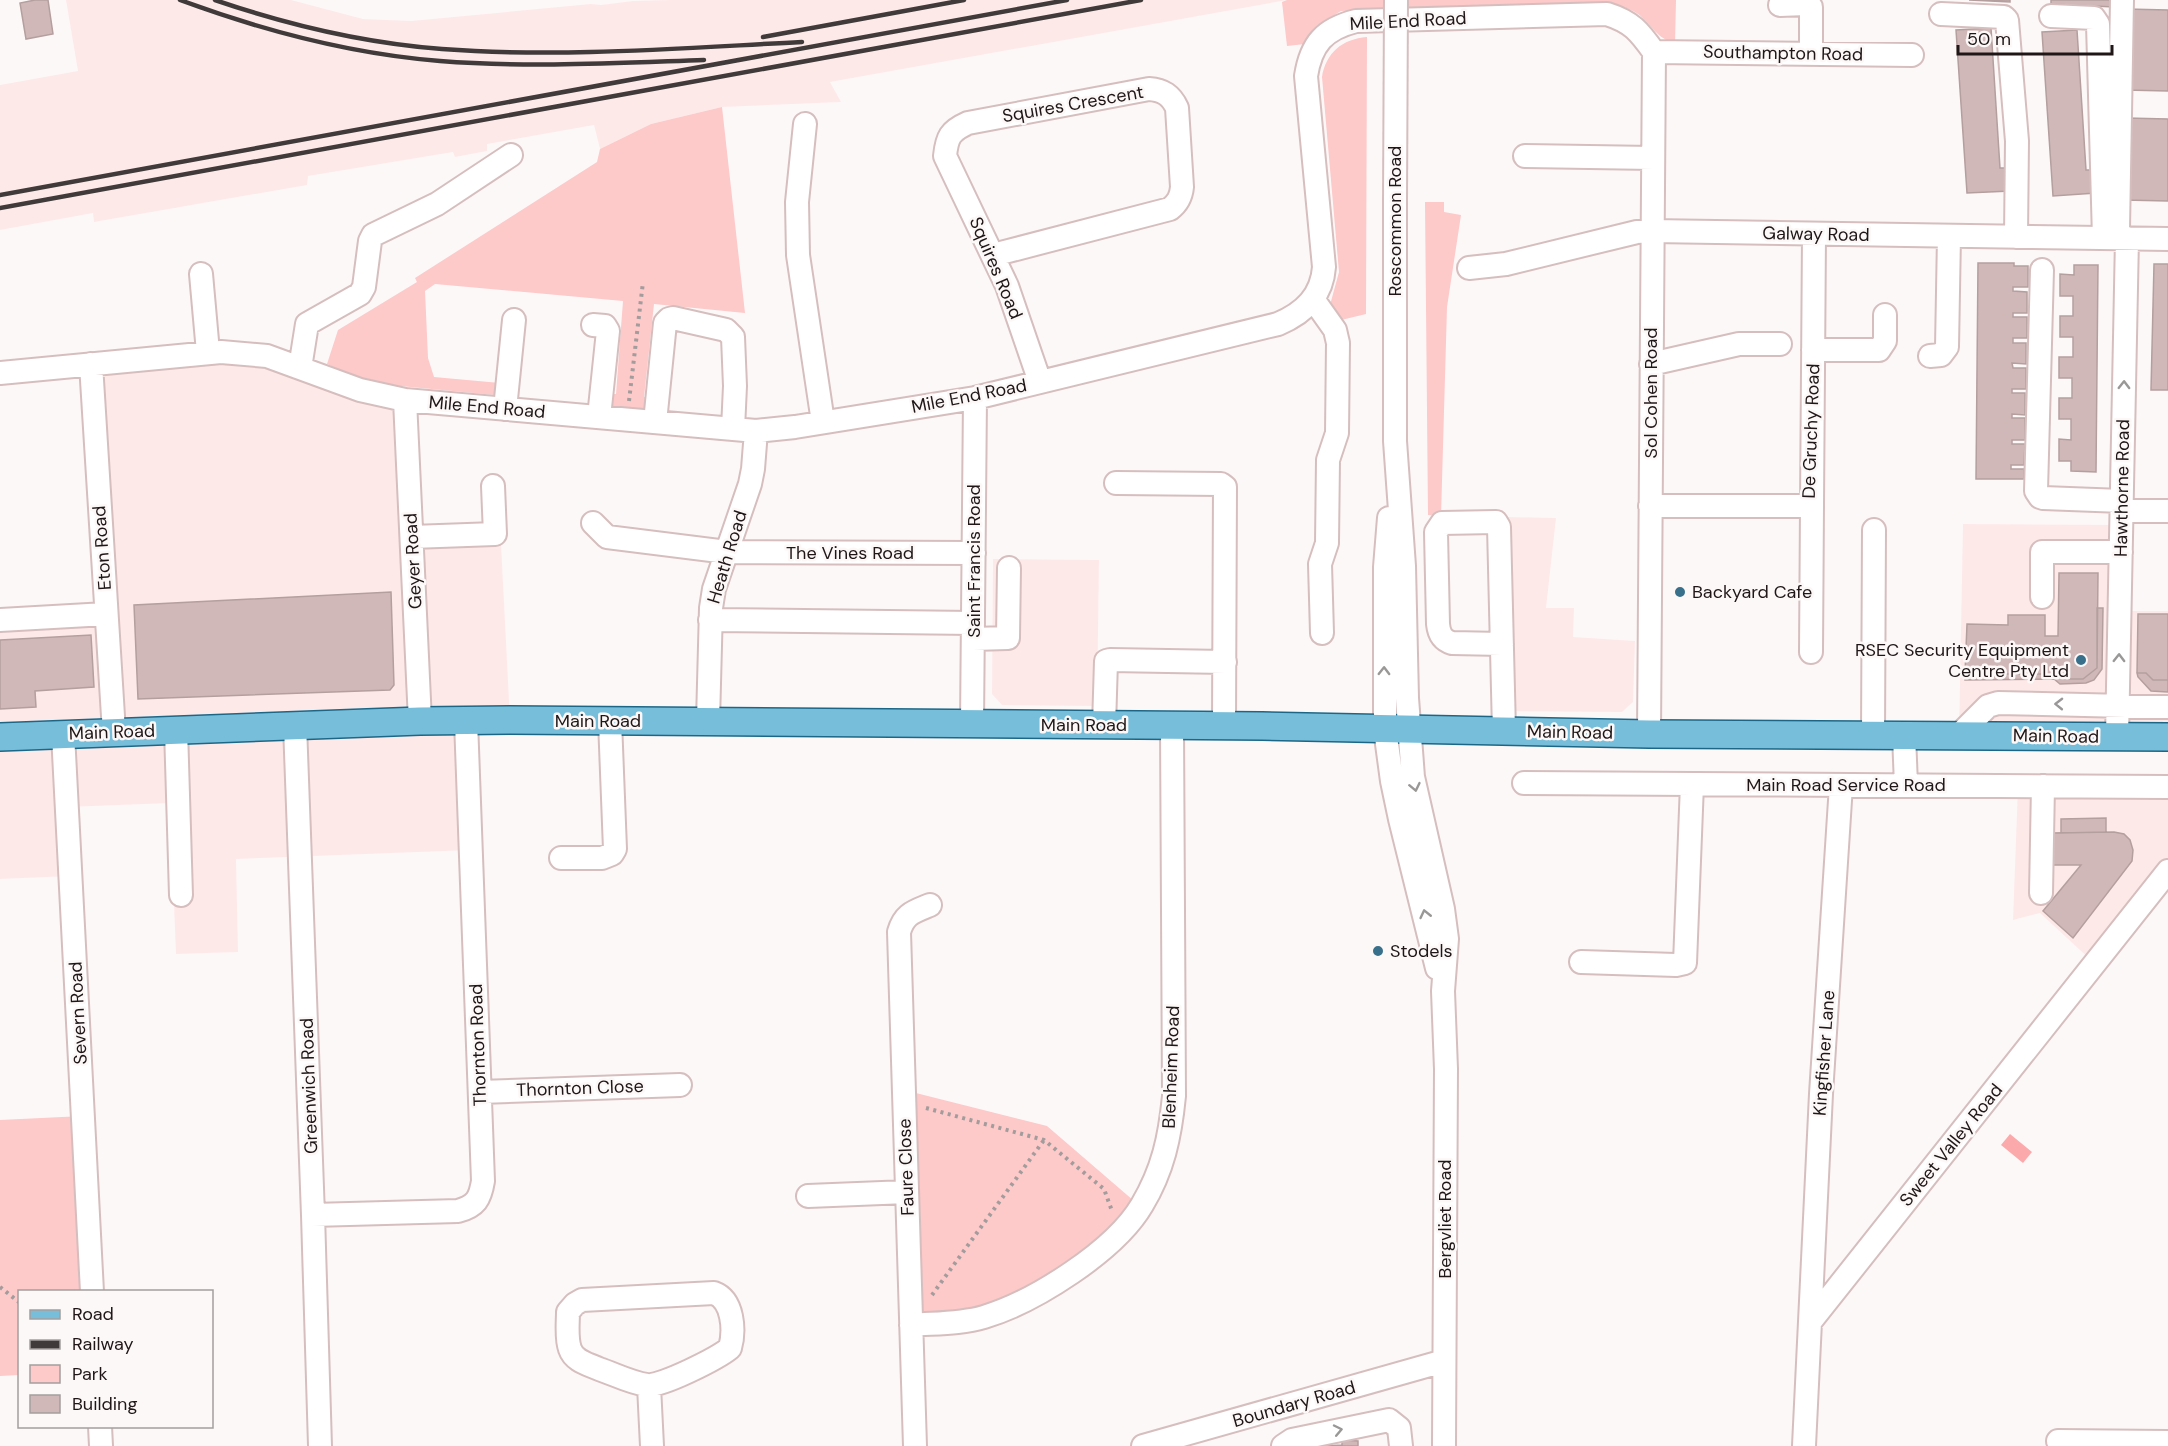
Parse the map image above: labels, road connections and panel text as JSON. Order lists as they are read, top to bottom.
{
  "streets": {
    "main road": ["Main Road"],
    "street": [
      "Mile End Road",
      "Southampton Road",
      "Squires Crescent",
      "Roscommon Road",
      "Galway Road",
      "Squires Road",
      "Sol Cohen Road",
      "De Gruchy Road",
      "Hawthorne Road",
      "Eton Road",
      "The Vines Road",
      "Heath Road",
      "Geyer Road",
      "Saint Francis Road",
      "Main Road Service Road",
      "Severn Road",
      "Thornton Road",
      "Kingfisher Lane",
      "Blenheim Road",
      "Greenwich Road",
      "Thornton Close",
      "Sweet Valley Road",
      "Faure Close",
      "Bergvliet Road",
      "Boundary Road"
    ]
  },
  "crossings": [
    ["Mile End Road", "Southampton Road"],
    ["Mile End Road", "Squires Road"],
    ["Mile End Road", "Sol Cohen Road"],
    ["Mile End Road", "Eton Road"],
    ["Mile End Road", "Heath Road"],
    ["Mile End Road", "Geyer Road"],
    ["Mile End Road", "Saint Francis Road"],
    ["Southampton Road", "Sol Cohen Road"],
    ["Squires Crescent", "Squires Road"],
    ["Roscommon Road", "Main Road"],
    ["Roscommon Road", "Bergvliet Road"],
    ["Galway Road", "Sol Cohen Road"],
    ["Galway Road", "De Gruchy Road"],
    ["Galway Road", "Hawthorne Road"],
    ["Sol Cohen Road", "De Gruchy Road"],
    ["Sol Cohen Road", "Main Road"],
    ["Hawthorne Road", "Main Road"],
    ["Eton Road", "Main Road"],
    ["The Vines Road", "Heath Road"],
    ["The Vines Road", "Saint Francis Road"],
    ["Heath Road", "Main Road"],
    ["Geyer Road", "Main Road"],
    ["Saint Francis Road", "Main Road"],
    ["Main Road", "Severn Road"],
    ["Main Road", "Thornton Road"],
    ["Main Road", "Blenheim Road"],
    ["Main Road", "Greenwich Road"],
    ["Main Road", "Bergvliet Road"],
    ["Main Road Service Road", "Kingfisher Lane"],
    ["Thornton Road", "Greenwich Road"],
    ["Thornton Road", "Thornton Close"],
    ["Kingfisher Lane", "Sweet Valley Road"],
    ["Blenheim Road", "Faure Close"],
    ["Bergvliet Road", "Boundary Road"]
  ],
  "one_way": ["Hawthorne Road"],
  "places": ["Backyard Cafe", "RSEC Security Equipment Centre Pty Ltd", "Stodels"],
  "legend": [
    "Road",
    "Railway",
    "Park",
    "Building"
  ],
  "scale_bar": "50 m"
}
